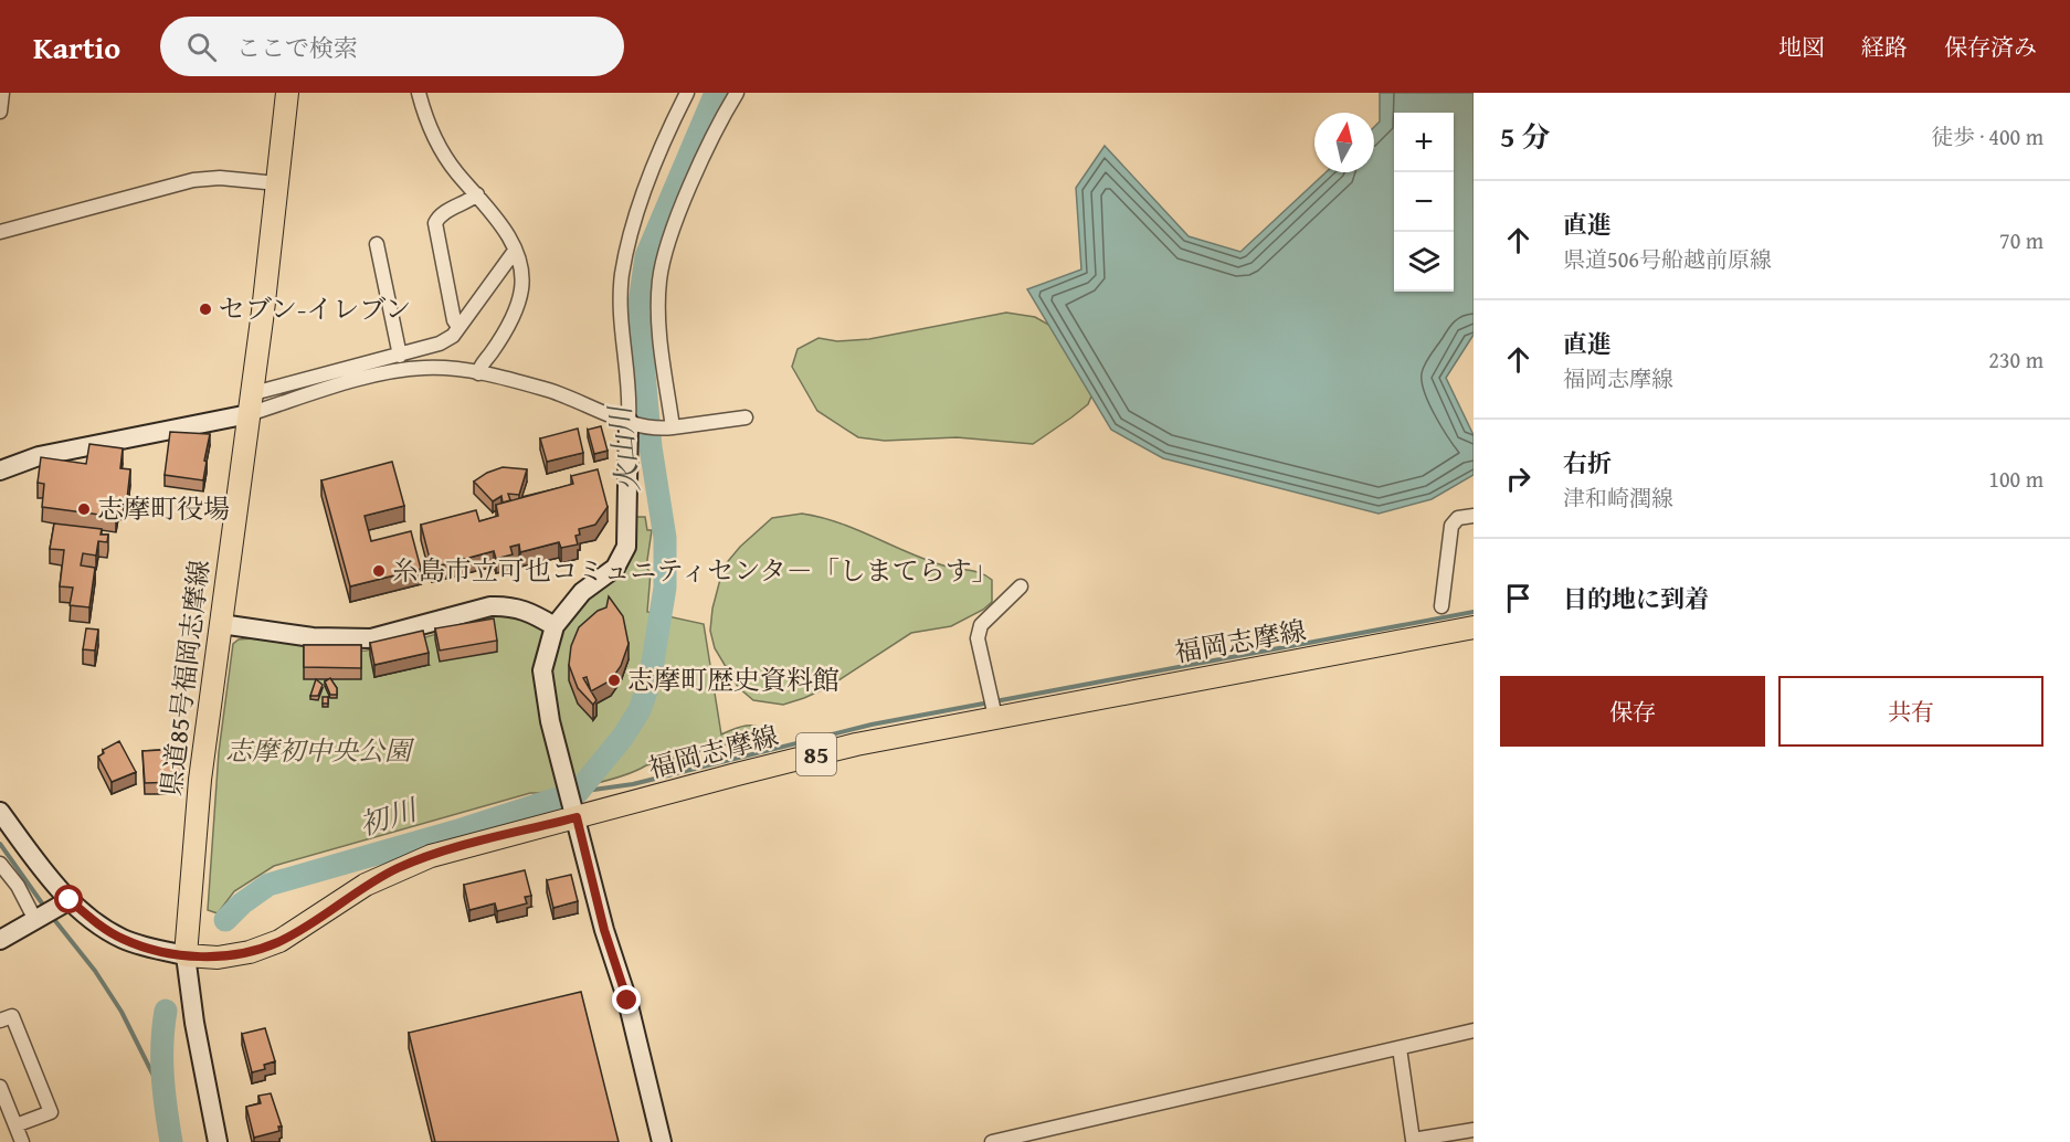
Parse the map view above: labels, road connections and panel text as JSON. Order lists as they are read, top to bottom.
{
  "streets": {
    "main road": ["福岡志摩線", "県道85号福岡志摩線", "85"]
  },
  "crossings": [
    ["福岡志摩線", "県道85号福岡志摩線"]
  ],
  "water": ["火山川", "初川"],
  "parks": ["志摩初中央公園"],
  "places": [
    "セブン-イレブン",
    "志摩町役場",
    "糸島市立可也コミュニティセンタ－「しまてらす」",
    "志摩町歴史資料館"
  ],
  "north": "top",
  "page": {
    "header": "Kartio",
    "search": "ここで検索",
    "nav": ["地図", "経路", "保存済み"],
    "heading": ["5 分", "徒歩 · 400 m"],
    "map_buttons": ["+", "−"],
    "list": [
      ["直進", "県道506号船越前原線", "70 m"],
      ["直進", "福岡志摩線", "230 m"],
      ["右折", "津和崎潤線", "100 m"],
      "目的地に到着"
    ],
    "buttons": ["保存", "共有"]
  }
}
